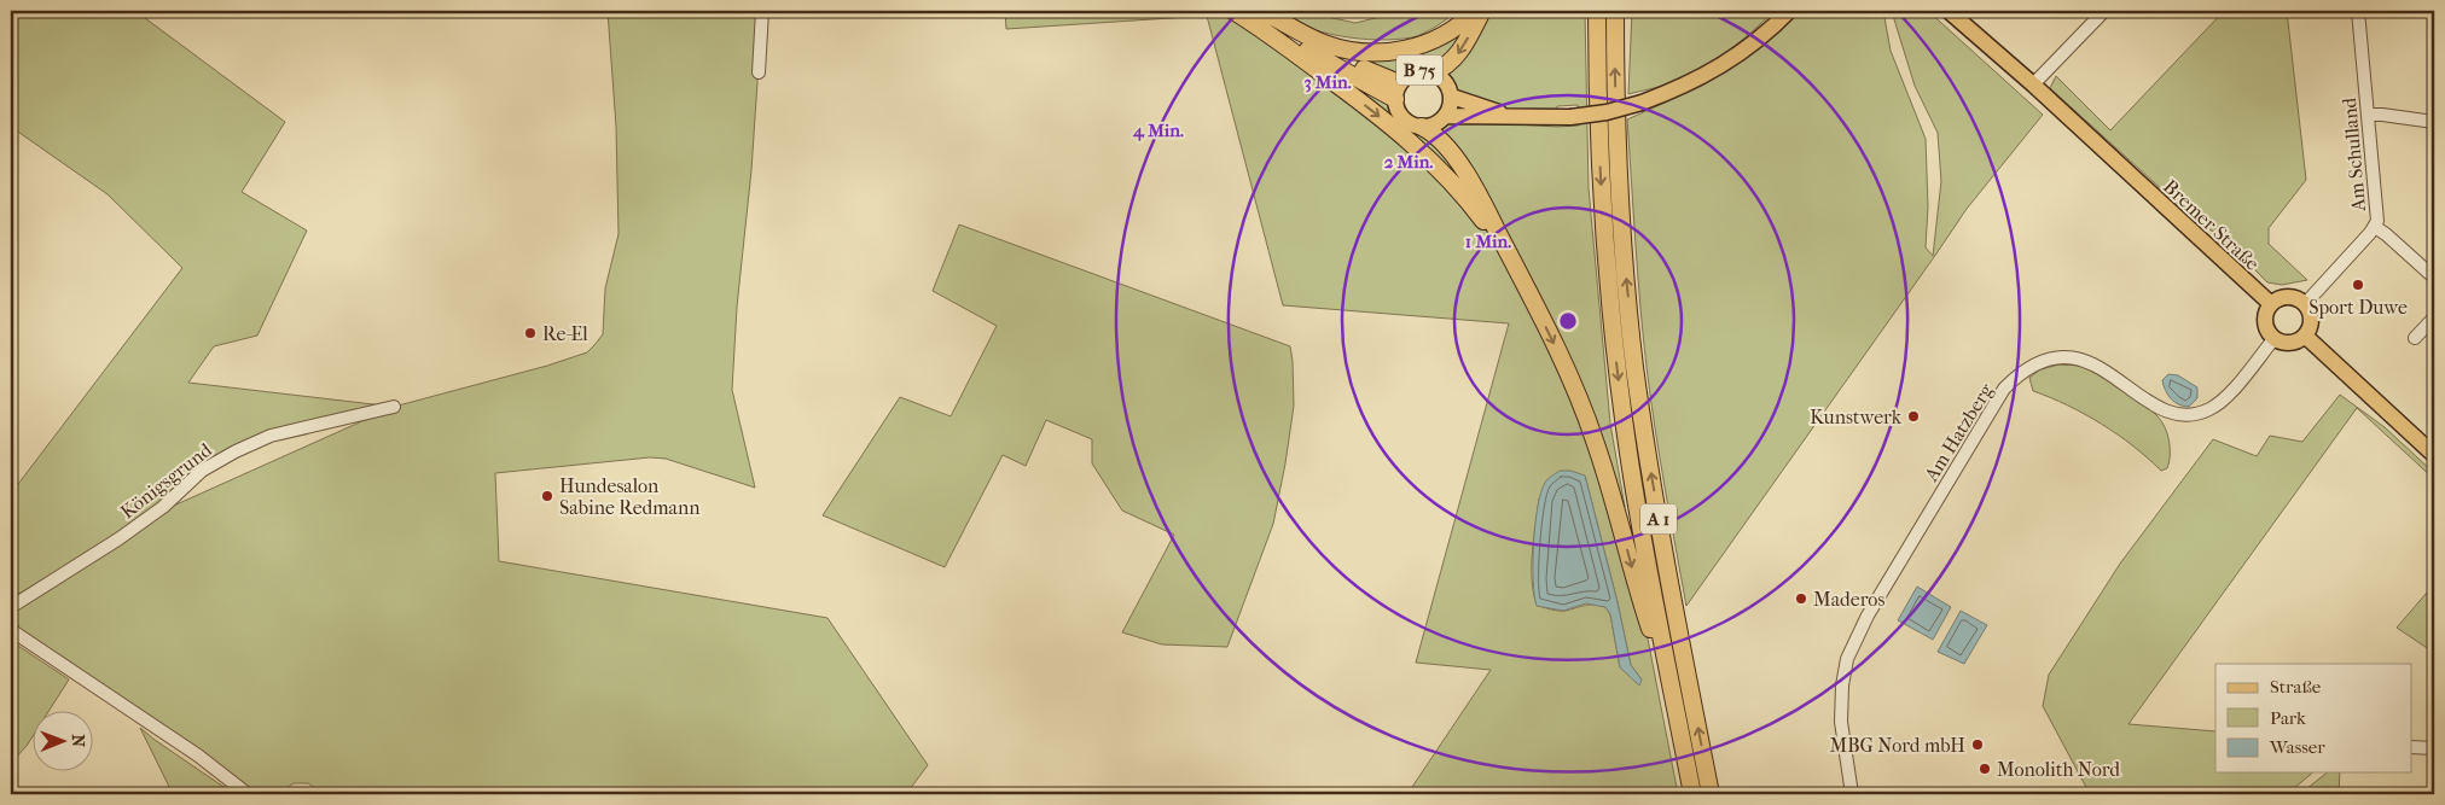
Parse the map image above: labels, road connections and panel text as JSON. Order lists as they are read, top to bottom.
{
  "streets": {
    "highway": ["B 75", "A 1"],
    "main road": ["Bremer Straße"],
    "street": ["Am Schulland", "Am Hatzberg", "Königsgrund"]
  },
  "crossings": [
    ["Am Schulland", "Bremer Straße"],
    ["Am Schulland", "Am Hatzberg"],
    ["Bremer Straße", "Am Hatzberg"]
  ],
  "places": [
    "Sport Duwe",
    "Re-El",
    "Kunstwerk",
    "Hundesalon Sabine Redmann",
    "Maderos",
    "MBG Nord mbH",
    "Monolith Nord"
  ],
  "legend": ["Straße", "Park", "Wasser"],
  "north": "right",
  "rings": [
    "3 Min.",
    "4 Min.",
    "2 Min.",
    "1 Min."
  ]
}
